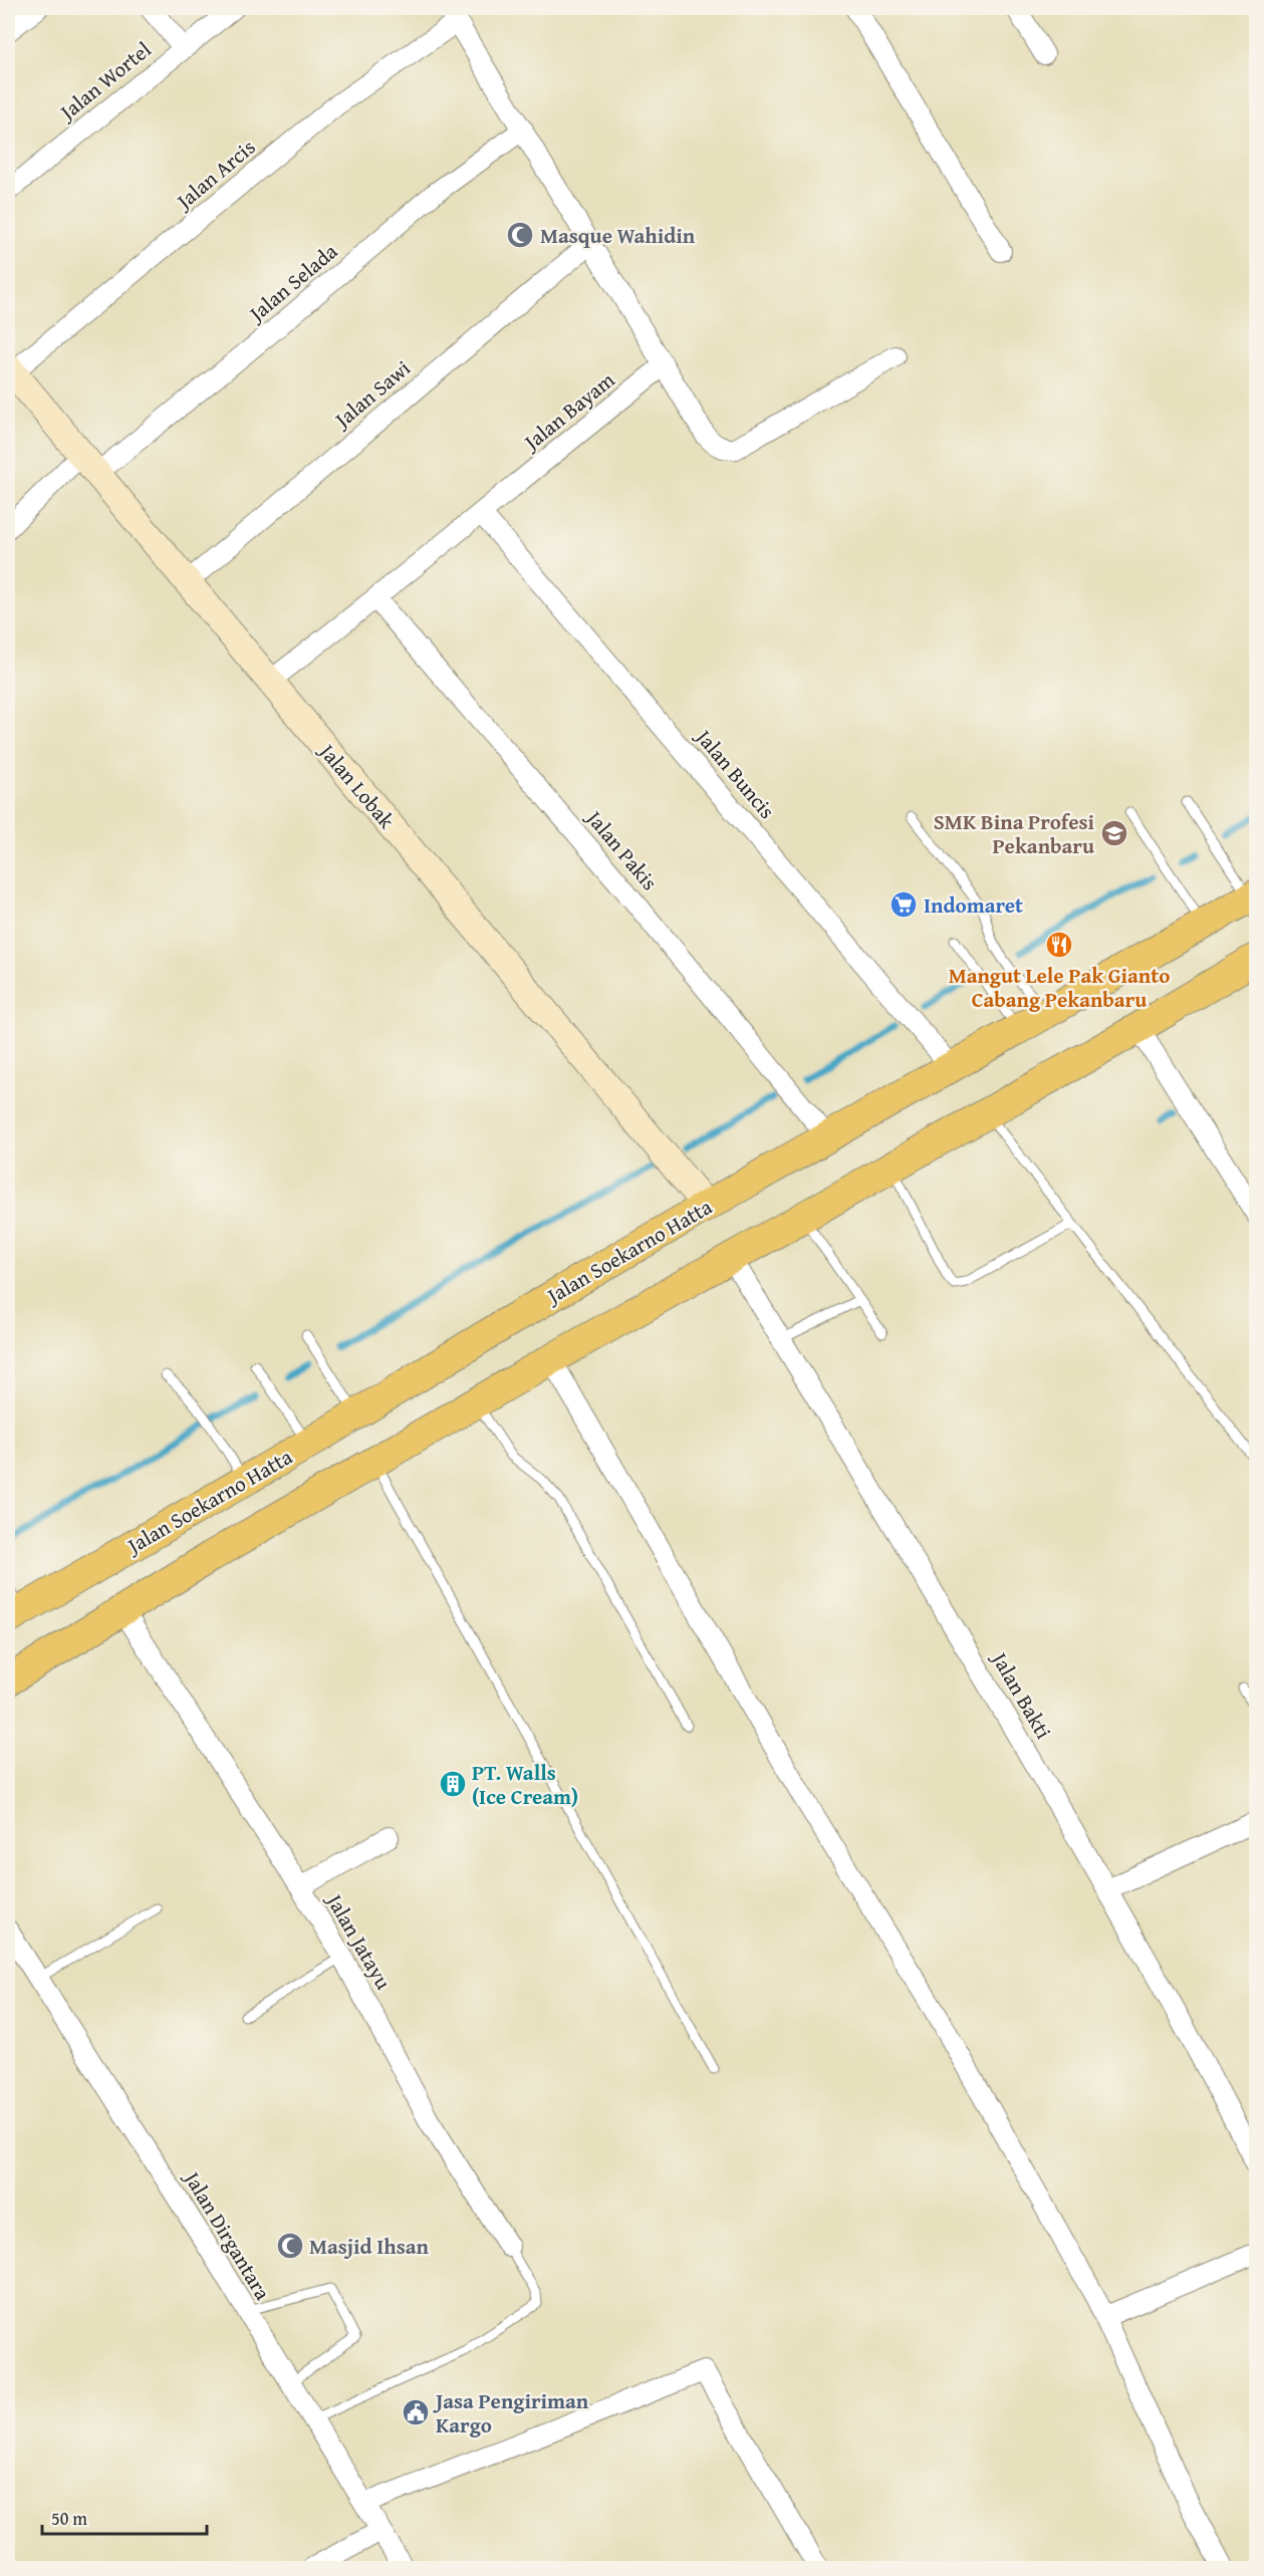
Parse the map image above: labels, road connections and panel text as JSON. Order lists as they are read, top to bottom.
{
  "streets": {
    "main road": ["Jalan Lobak", "Jalan Soekarno Hatta"],
    "street": [
      "Jalan Wortel",
      "Jalan Arcis",
      "Jalan Selada",
      "Jalan Sawi",
      "Jalan Bayam",
      "Jalan Buncis",
      "Jalan Pakis",
      "Jalan Bakti",
      "Jalan Jatayu",
      "Jalan Dirgantara"
    ]
  },
  "crossings": [
    ["Jalan Arcis", "Jalan Lobak"],
    ["Jalan Selada", "Jalan Lobak"],
    ["Jalan Sawi", "Jalan Lobak"],
    ["Jalan Bayam", "Jalan Buncis"],
    ["Jalan Bayam", "Jalan Lobak"],
    ["Jalan Bayam", "Jalan Pakis"],
    ["Jalan Buncis", "Jalan Soekarno Hatta"],
    ["Jalan Lobak", "Jalan Soekarno Hatta"],
    ["Jalan Pakis", "Jalan Soekarno Hatta"],
    ["Jalan Jatayu", "Jalan Dirgantara"]
  ],
  "places": {
    "mosque": ["Masque Wahidin", "Masjid Ihsan"],
    "school or university": ["SMK Bina Profesi Pekanbaru"],
    "supermarket": ["Indomaret"],
    "restaurant": ["Mangut Lele Pak Gianto Cabang Pekanbaru"],
    "building": ["PT. Walls (Ice Cream)"],
    "public building": ["Jasa Pengiriman Kargo"]
  },
  "scale_bar": "50 m"
}
